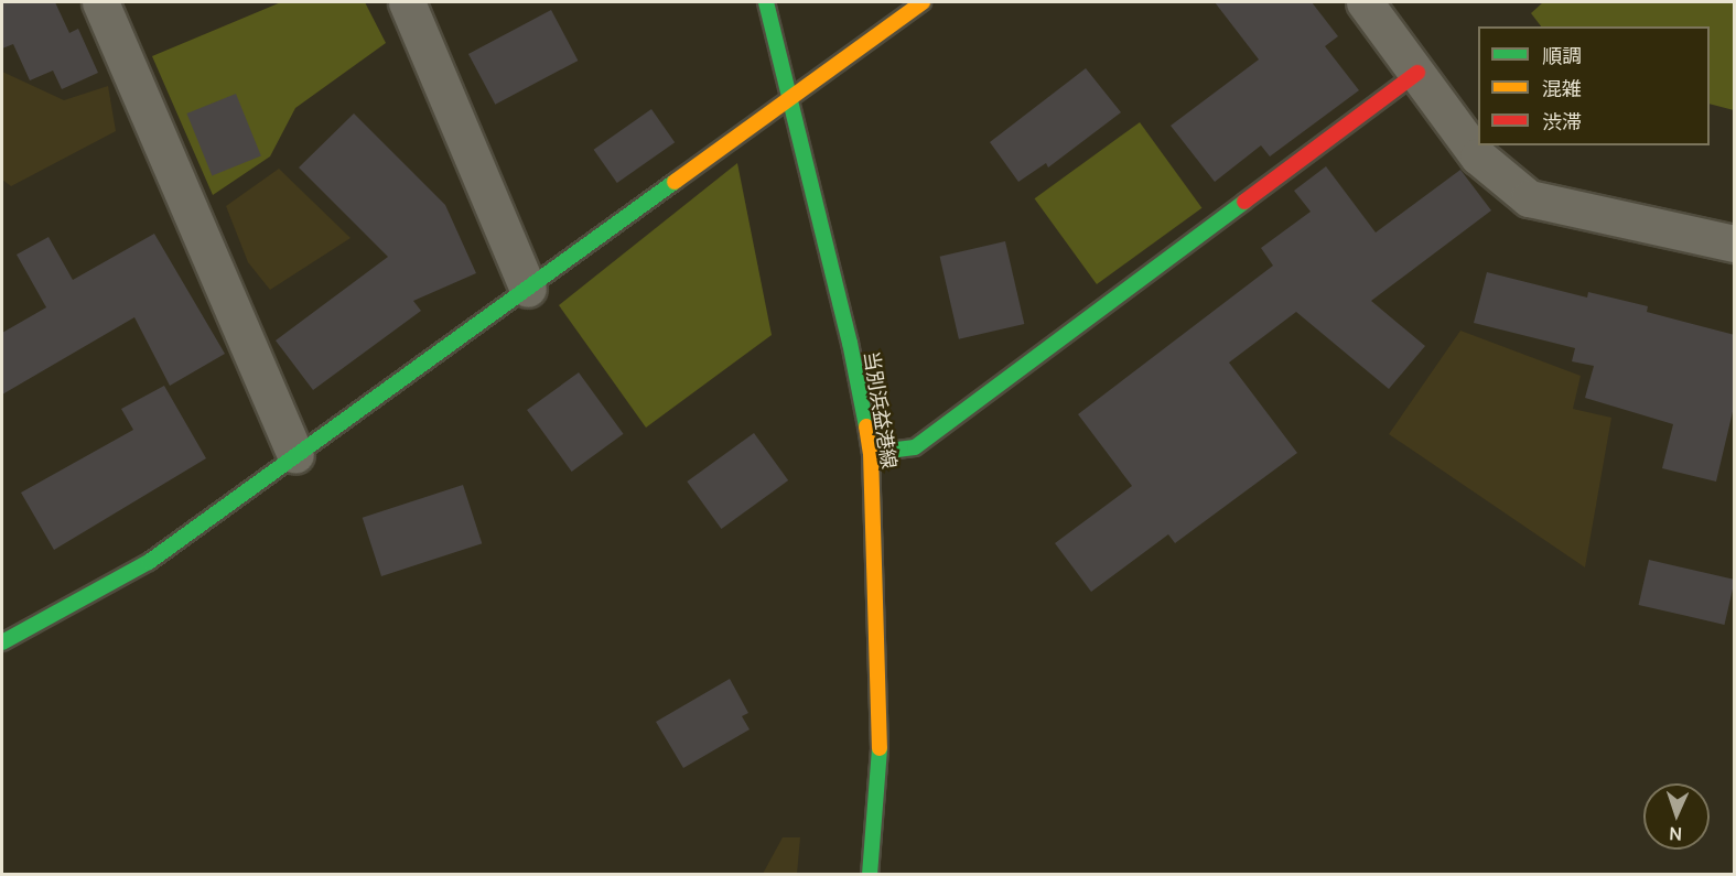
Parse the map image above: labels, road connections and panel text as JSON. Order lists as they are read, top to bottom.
{
  "streets": {
    "street": ["当別浜益港線"]
  },
  "legend": ["順調", "混雑", "渋滞"],
  "north": "bottom"
}
